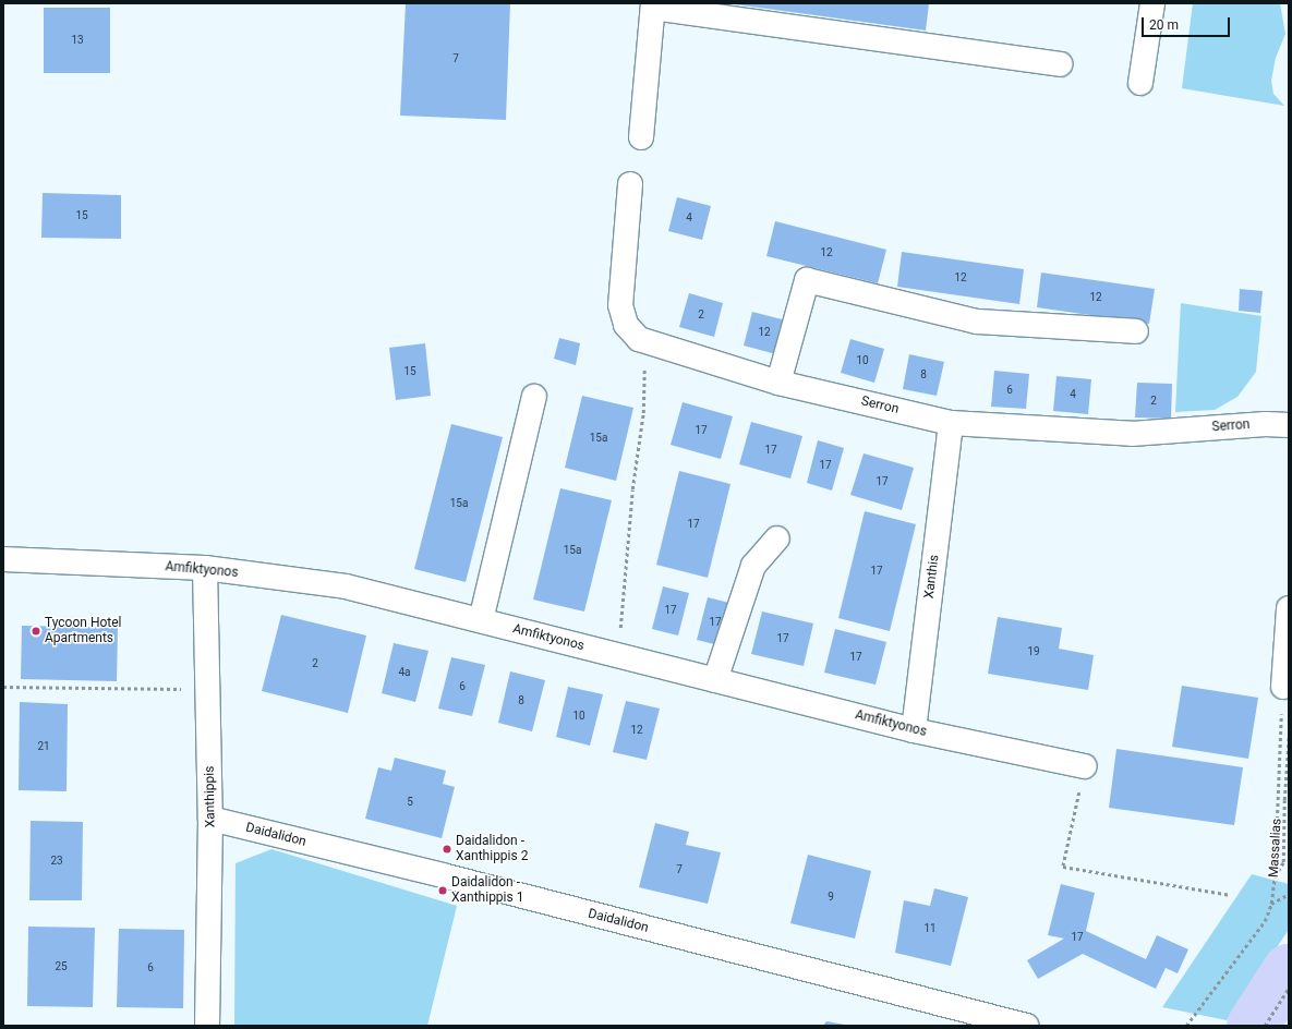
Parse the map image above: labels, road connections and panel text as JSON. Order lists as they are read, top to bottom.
{
  "streets": {
    "street": [
      "Serron",
      "Amfiktyonos",
      "Xanthis",
      "Xanthippis",
      "Daidalidon"
    ],
    "path": ["Massalias"]
  },
  "crossings": [
    ["Serron", "Xanthis"],
    ["Amfiktyonos", "Xanthis"],
    ["Amfiktyonos", "Xanthippis"],
    ["Xanthippis", "Daidalidon"]
  ],
  "places": ["Tycoon Hotel Apartments", "Daidalidon - Xanthippis 2", "Daidalidon - Xanthippis 1"],
  "house_numbers": [
    "13",
    "7",
    "15",
    "4",
    "12",
    "12",
    "12",
    "2",
    "12",
    "10",
    "15",
    "8",
    "6",
    "4",
    "2",
    "17",
    "15a",
    "17",
    "17",
    "17",
    "15a",
    "17",
    "15a",
    "17",
    "17",
    "17",
    "17",
    "19",
    "17",
    "2",
    "4a",
    "6",
    "8",
    "10",
    "12",
    "21",
    "5",
    "23",
    "7",
    "9",
    "11",
    "17",
    "25",
    "6"
  ],
  "scale_bar": "20 m"
}
